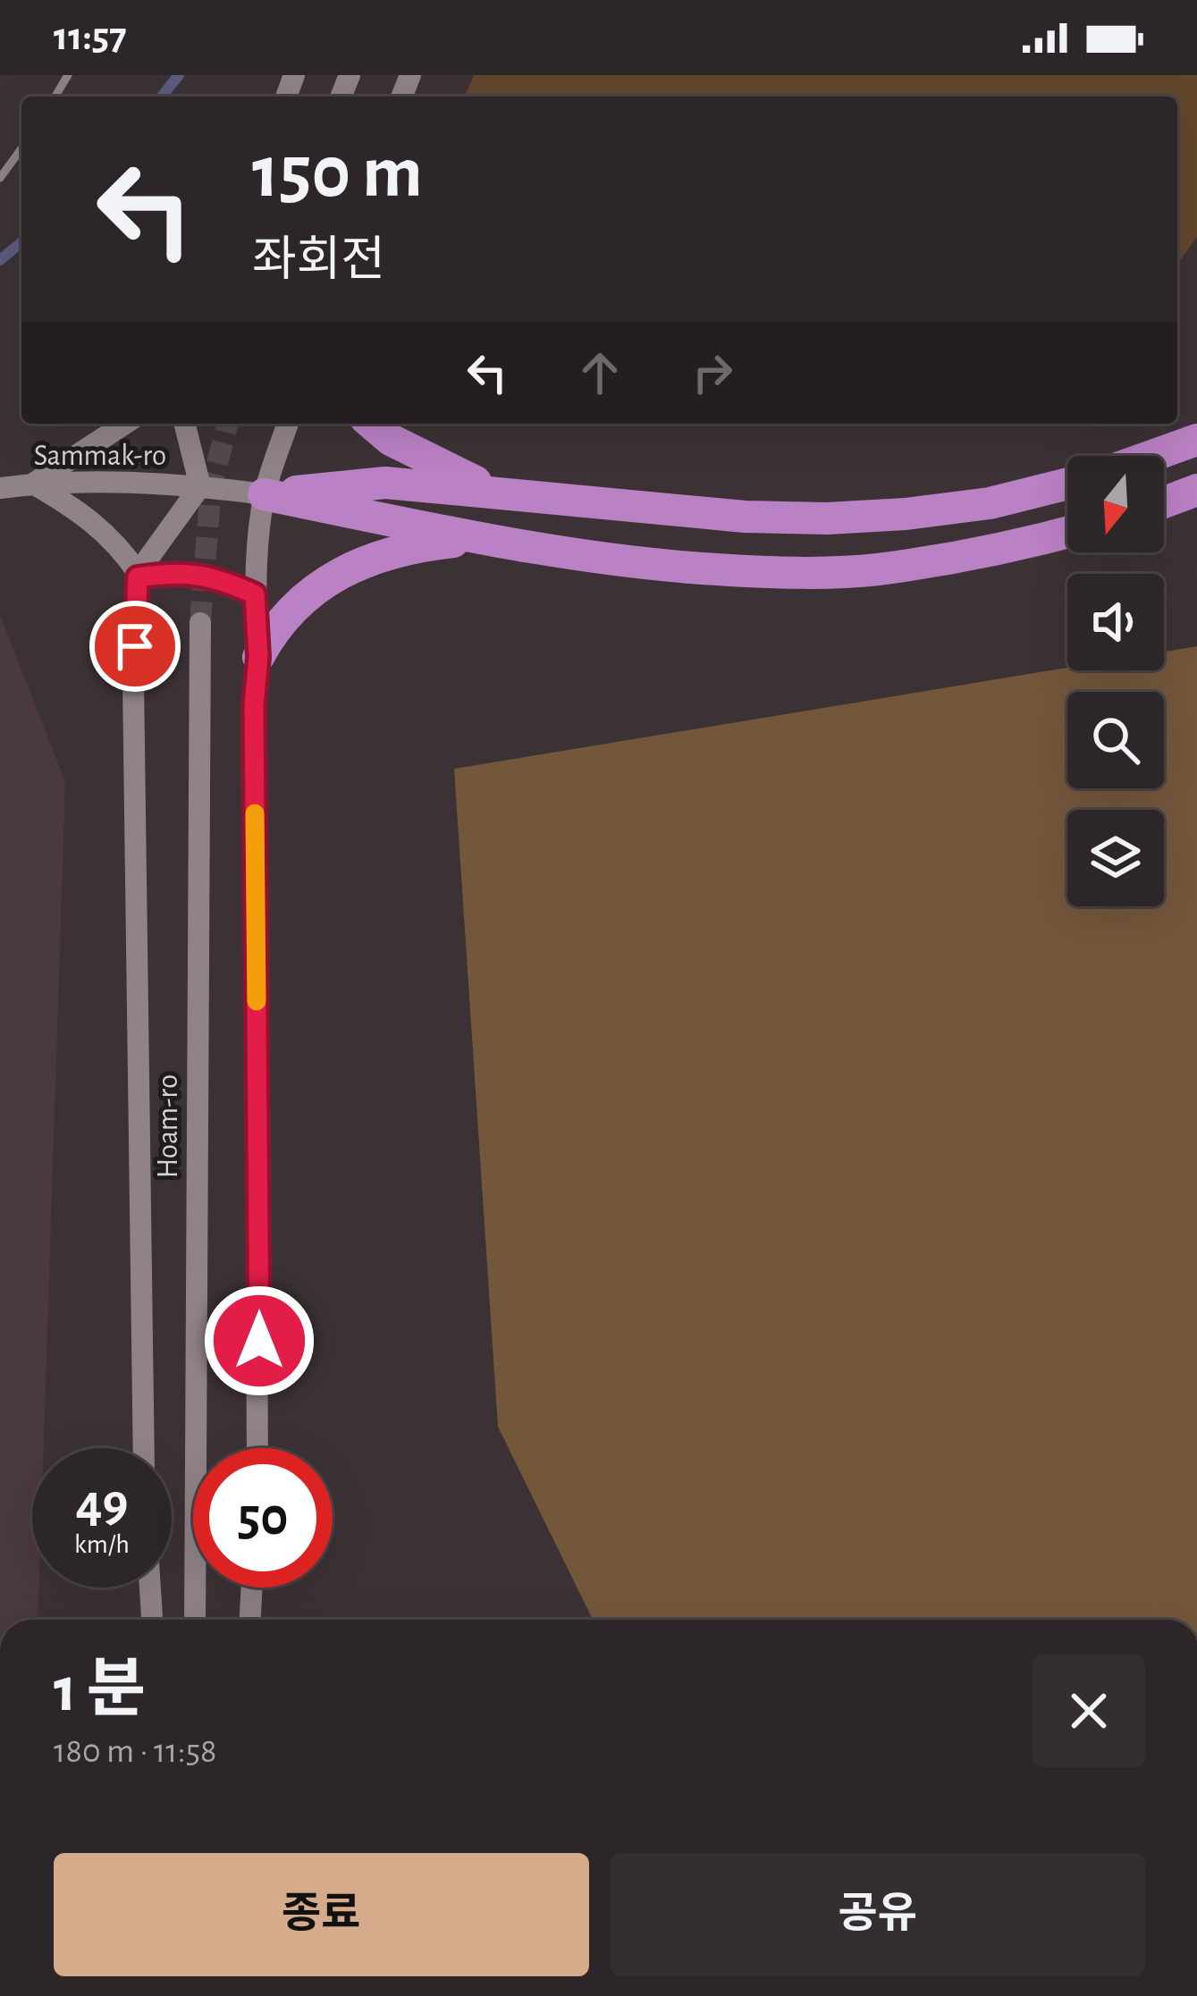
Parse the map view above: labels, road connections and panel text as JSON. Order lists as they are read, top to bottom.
{
  "streets": {
    "main road": ["Sammak-ro", "Hoam-ro"]
  },
  "north": "bottom",
  "page": {
    "status": "11:57",
    "turn": ["150 m", "좌회전"],
    "speed": "49 km/h",
    "limit": "50",
    "heading": ["1 분", "180 m · 11:58"],
    "buttons": ["종료", "공유"]
  }
}
